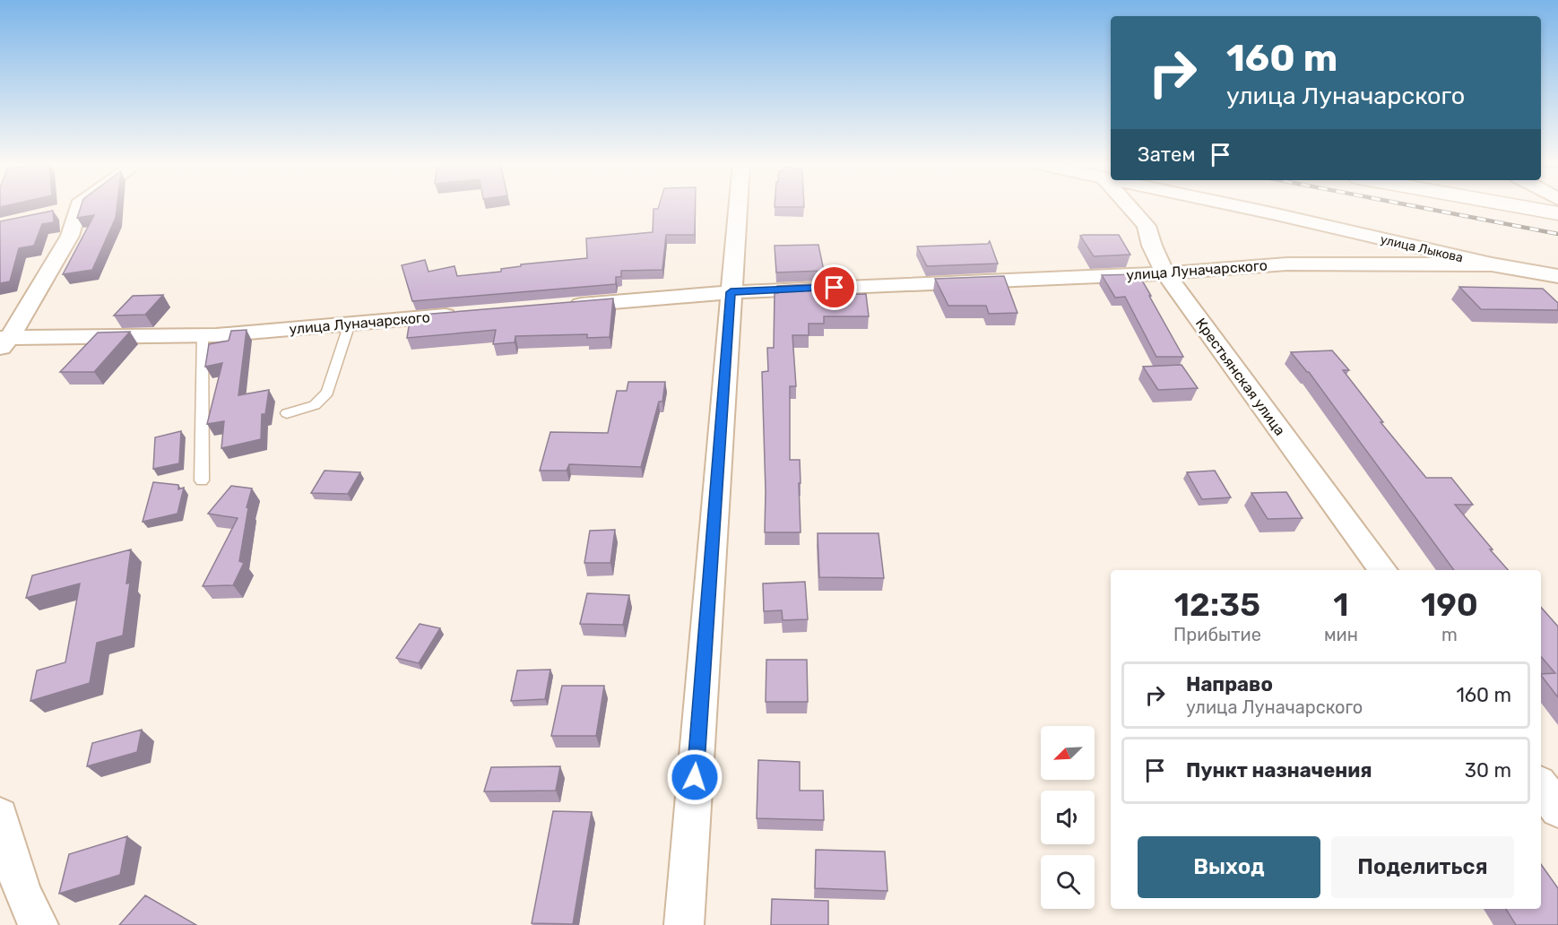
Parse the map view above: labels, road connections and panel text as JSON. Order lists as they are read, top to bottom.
{
  "streets": {
    "street": ["улица Лыкова", "улица Луначарского", "Крестьянская улица"]
  },
  "crossings": [
    ["улица Лыкова", "улица Луначарского"],
    ["улица Луначарского", "Крестьянская улица"]
  ],
  "north": "bottom left",
  "page": {
    "turn": ["160 m", "улица Луначарского"],
    "then": "Затем",
    "eta": [
      "12:35",
      "Прибытие",
      "1",
      "мин",
      "190",
      "m"
    ],
    "list": [
      {
        "name": "Направо",
        "note": "улица Луначарского",
        "value": "160 m"
      },
      {
        "name": "Пункт назначения",
        "value": "30 m"
      }
    ],
    "buttons": ["Выход", "Поделиться"]
  }
}
